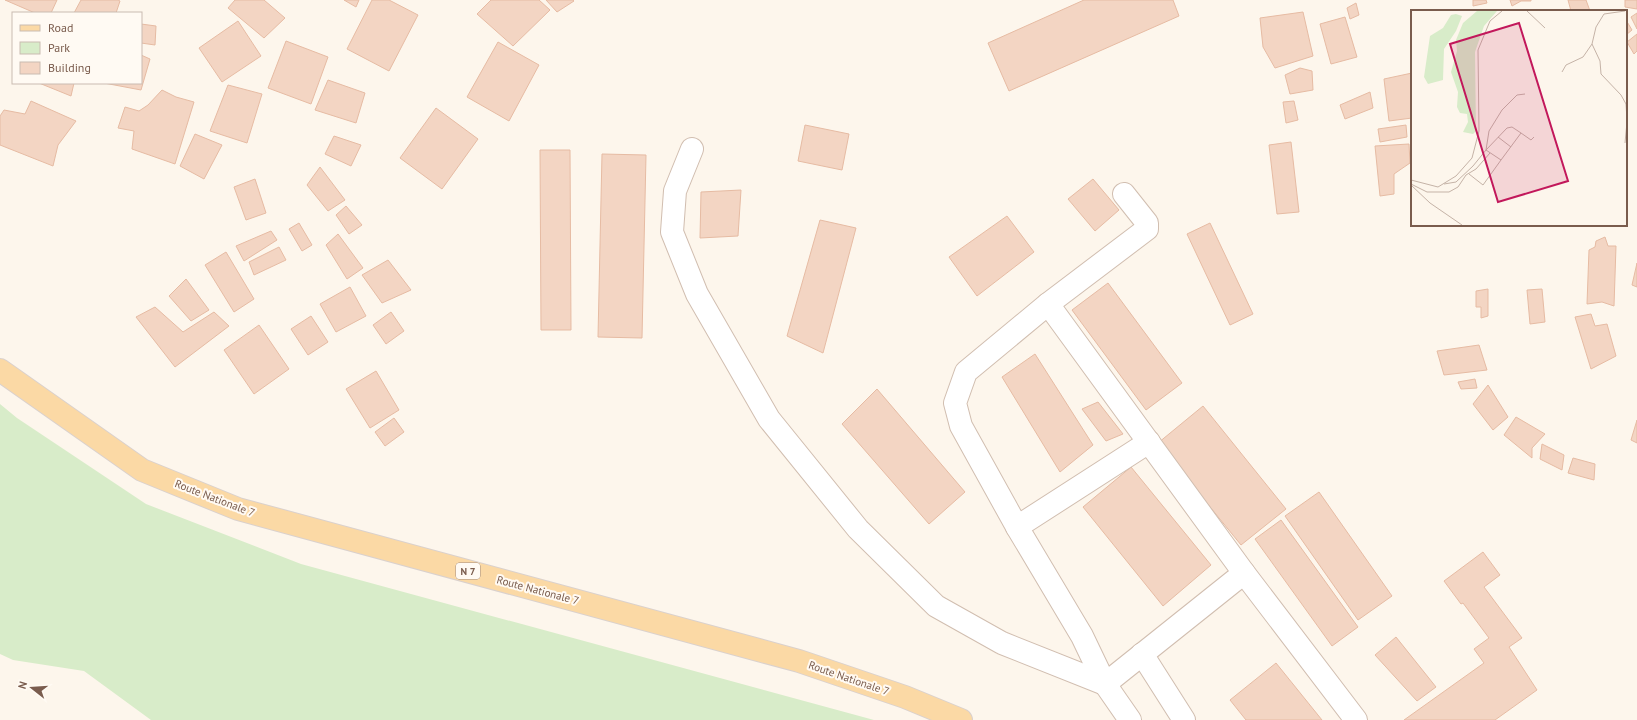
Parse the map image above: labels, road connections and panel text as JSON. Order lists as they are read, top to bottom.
{
  "streets": {
    "main road": ["Route Nationale 7", "N 7"]
  },
  "legend": ["Road", "Park", "Building"],
  "north": "left"
}
